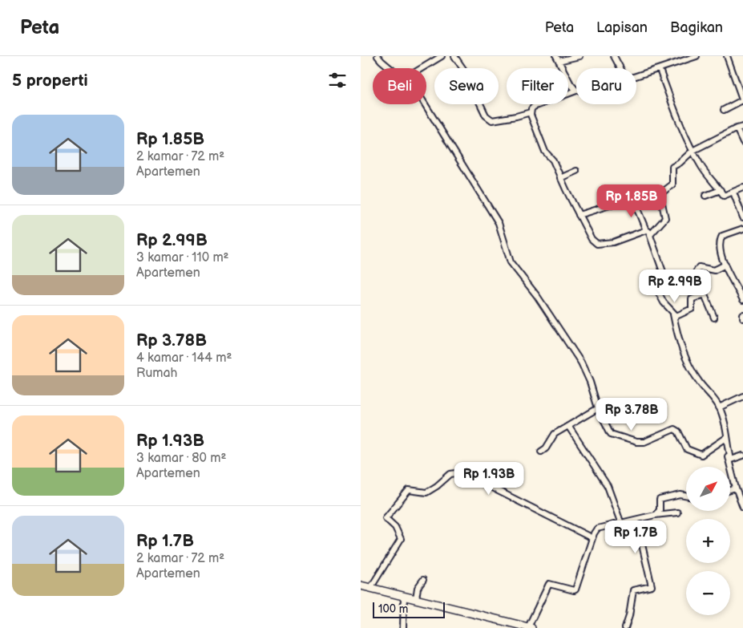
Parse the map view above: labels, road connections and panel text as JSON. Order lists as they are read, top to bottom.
{
  "scale_bar": "100 m",
  "north": "top right",
  "page": {
    "header": "Peta",
    "nav": ["Peta", "Lapisan", "Bagikan"],
    "heading": "5 properti",
    "chip": [
      "Beli",
      "Sewa",
      "Filter",
      "Baru"
    ],
    "list": [
      {
        "name": "Rp 1.85B",
        "note": "2 kamar · 72 m² · Apartemen"
      },
      {
        "name": "Rp 2.99B",
        "note": "3 kamar · 110 m² · Apartemen"
      },
      {
        "name": "Rp 3.78B",
        "note": "4 kamar · 144 m² · Rumah"
      },
      {
        "name": "Rp 1.93B",
        "note": "3 kamar · 80 m² · Apartemen"
      },
      {
        "name": "Rp 1.7B",
        "note": "2 kamar · 72 m² · Apartemen"
      }
    ],
    "price": [
      "Rp 1.85B",
      "Rp 2.99B",
      "Rp 3.78B",
      "Rp 1.93B",
      "Rp 1.7B"
    ],
    "map_buttons": ["+", "−"],
    "scale": "100 m"
  }
}
